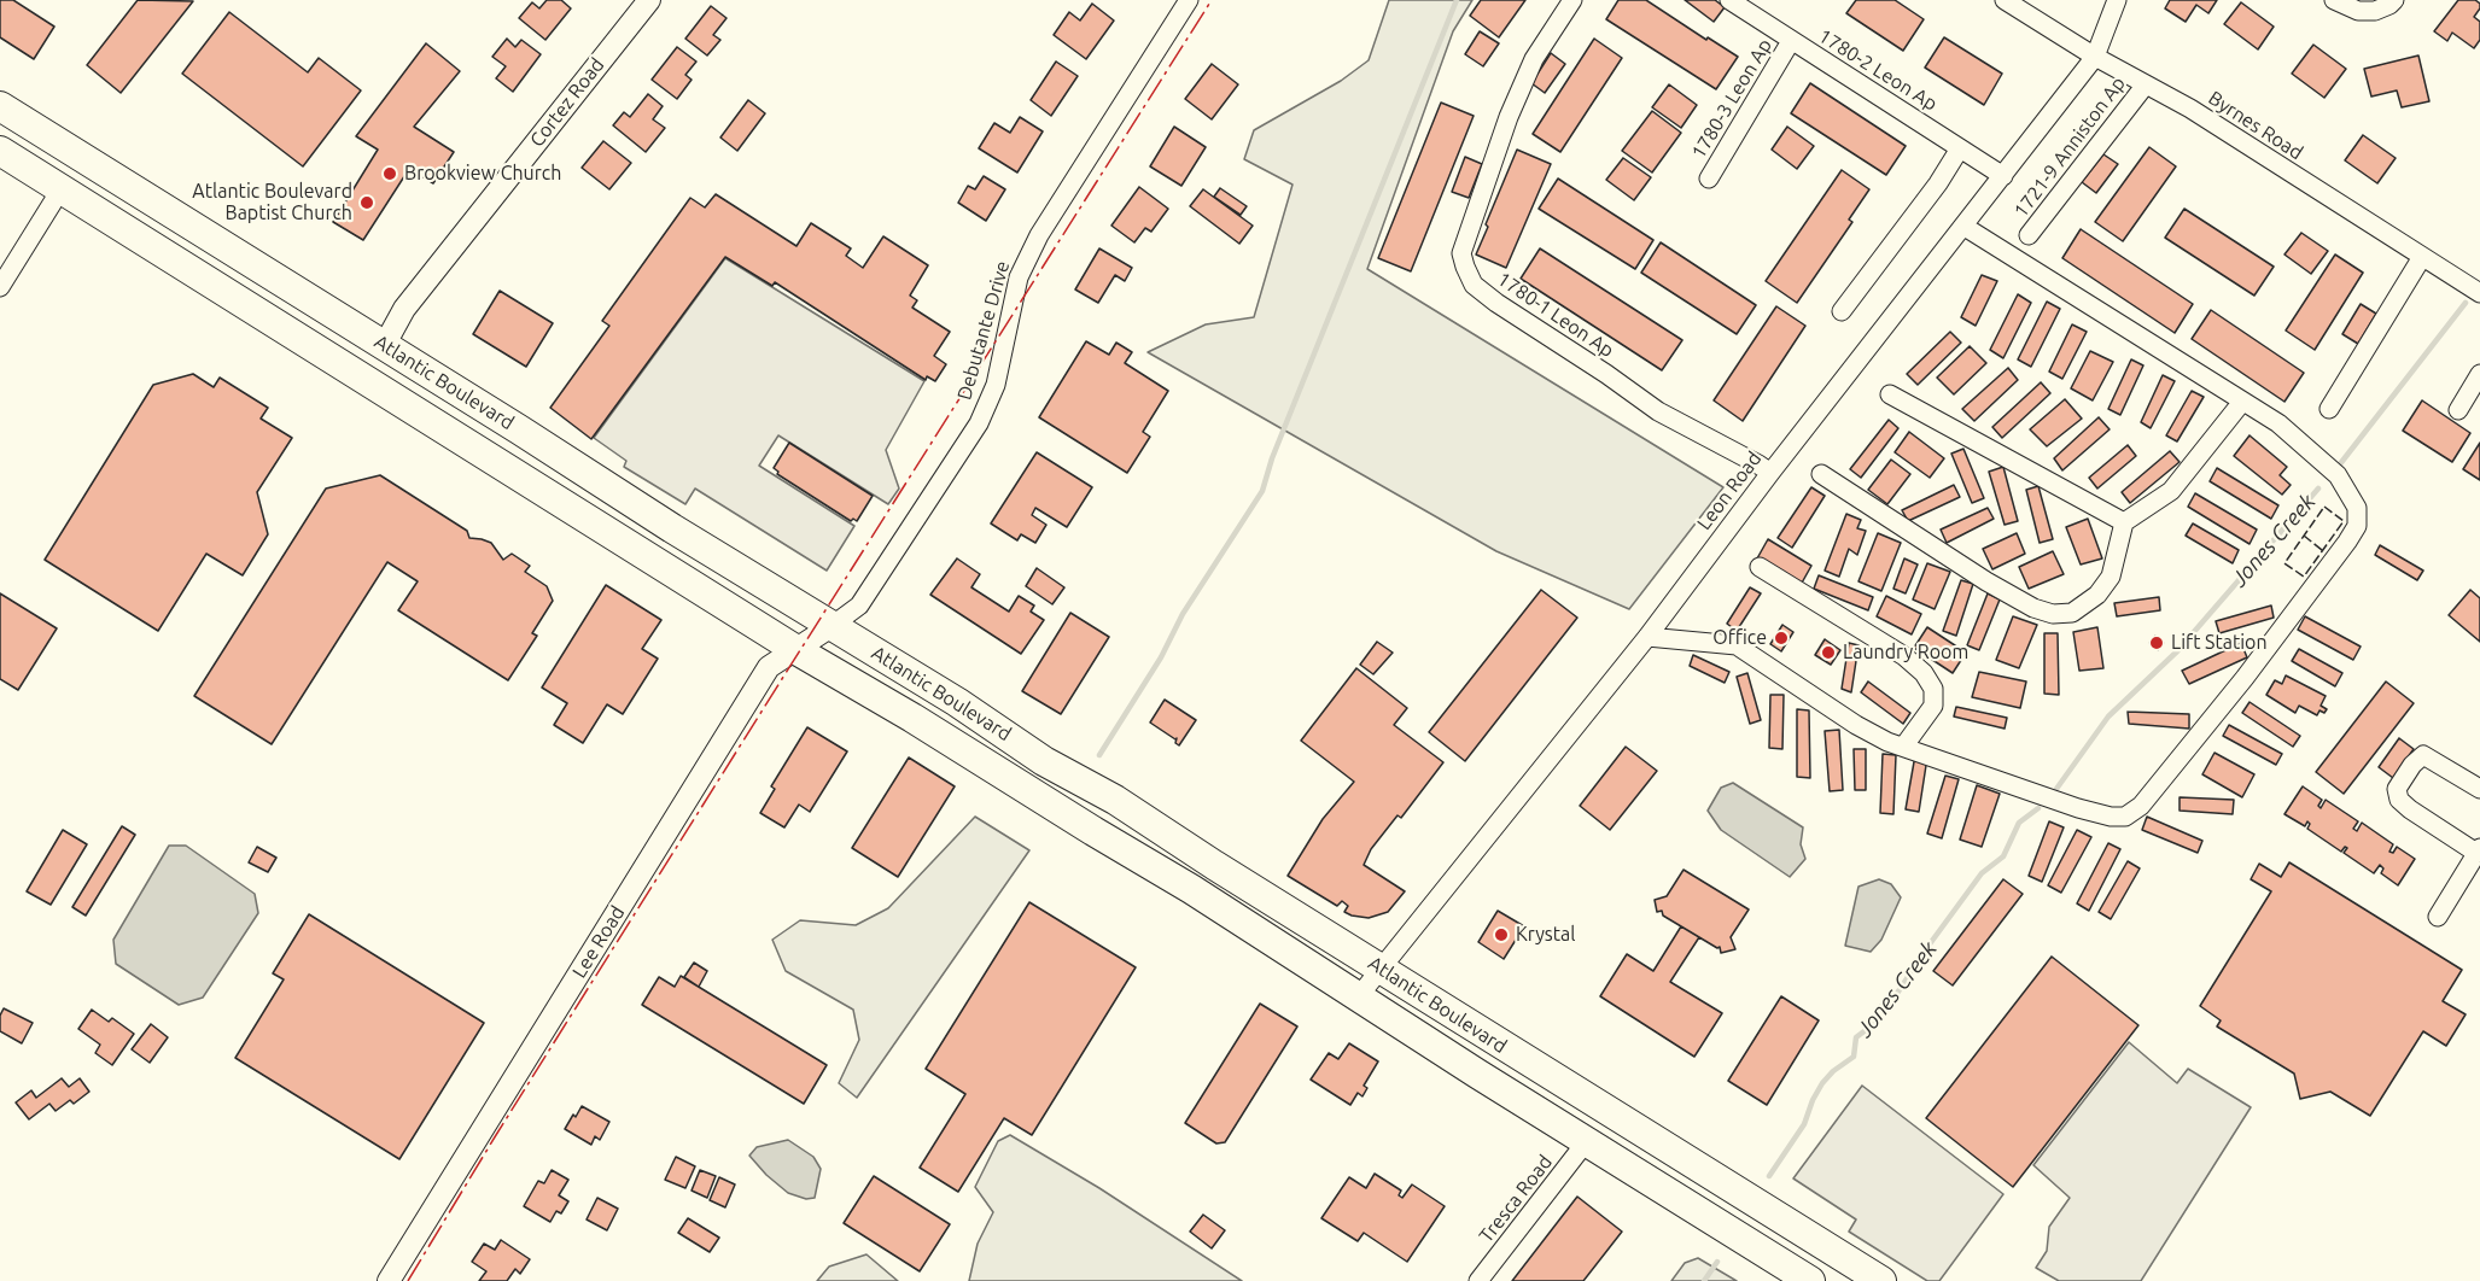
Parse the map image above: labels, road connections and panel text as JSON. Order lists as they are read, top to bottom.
{
  "streets": {
    "highway": ["Atlantic Boulevard"],
    "street": [
      "1780-2 Leon Ap",
      "1780-3 Leon Ap",
      "Cortez Road",
      "Byrnes Road",
      "1721-9 Anniston Ap",
      "1780-1 Leon Ap",
      "Debutante Drive",
      "Leon Road",
      "Lee Road",
      "Tresca Road"
    ]
  },
  "crossings": [
    ["1780-2 Leon Ap", "1780-3 Leon Ap"],
    ["1780-2 Leon Ap", "Leon Road"],
    ["Cortez Road", "Atlantic Boulevard"],
    ["Byrnes Road", "1721-9 Anniston Ap"],
    ["Byrnes Road", "Leon Road"],
    ["1780-1 Leon Ap", "Leon Road"],
    ["Debutante Drive", "Atlantic Boulevard"],
    ["Debutante Drive", "Lee Road"],
    ["Atlantic Boulevard", "Leon Road"],
    ["Atlantic Boulevard", "Lee Road"],
    ["Atlantic Boulevard", "Tresca Road"]
  ],
  "water": ["Jones Creek"],
  "places": [
    "Brookview Church",
    "Atlantic Boulevard Baptist Church",
    "Office",
    "Lift Station",
    "Laundry Room",
    "Krystal"
  ]
}
